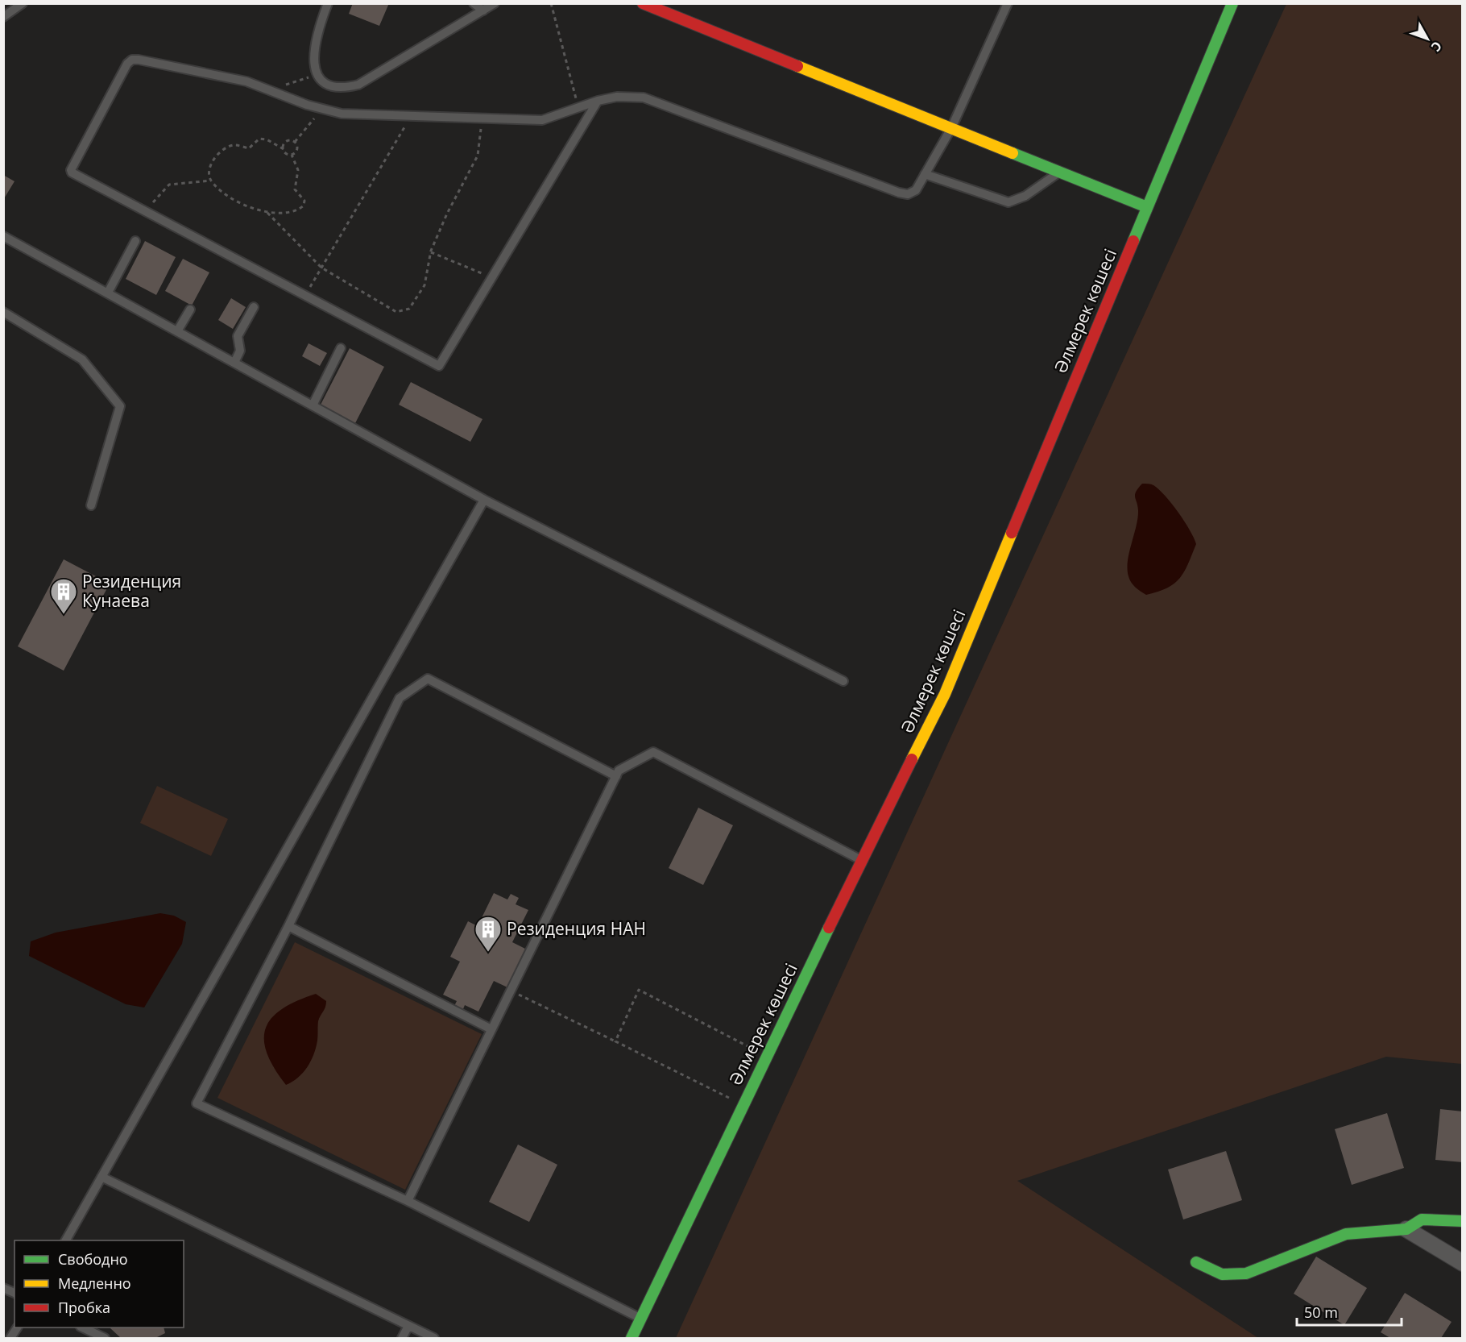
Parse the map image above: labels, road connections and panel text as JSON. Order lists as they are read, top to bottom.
{
  "streets": {
    "street": ["Әлмерек көшесі"]
  },
  "places": {
    "building": ["Резиденция Кунаева", "Резиденция НАН"]
  },
  "legend": ["Свободно", "Медленно", "Пробка"],
  "scale_bar": "50 m",
  "north": "bottom right"
}
